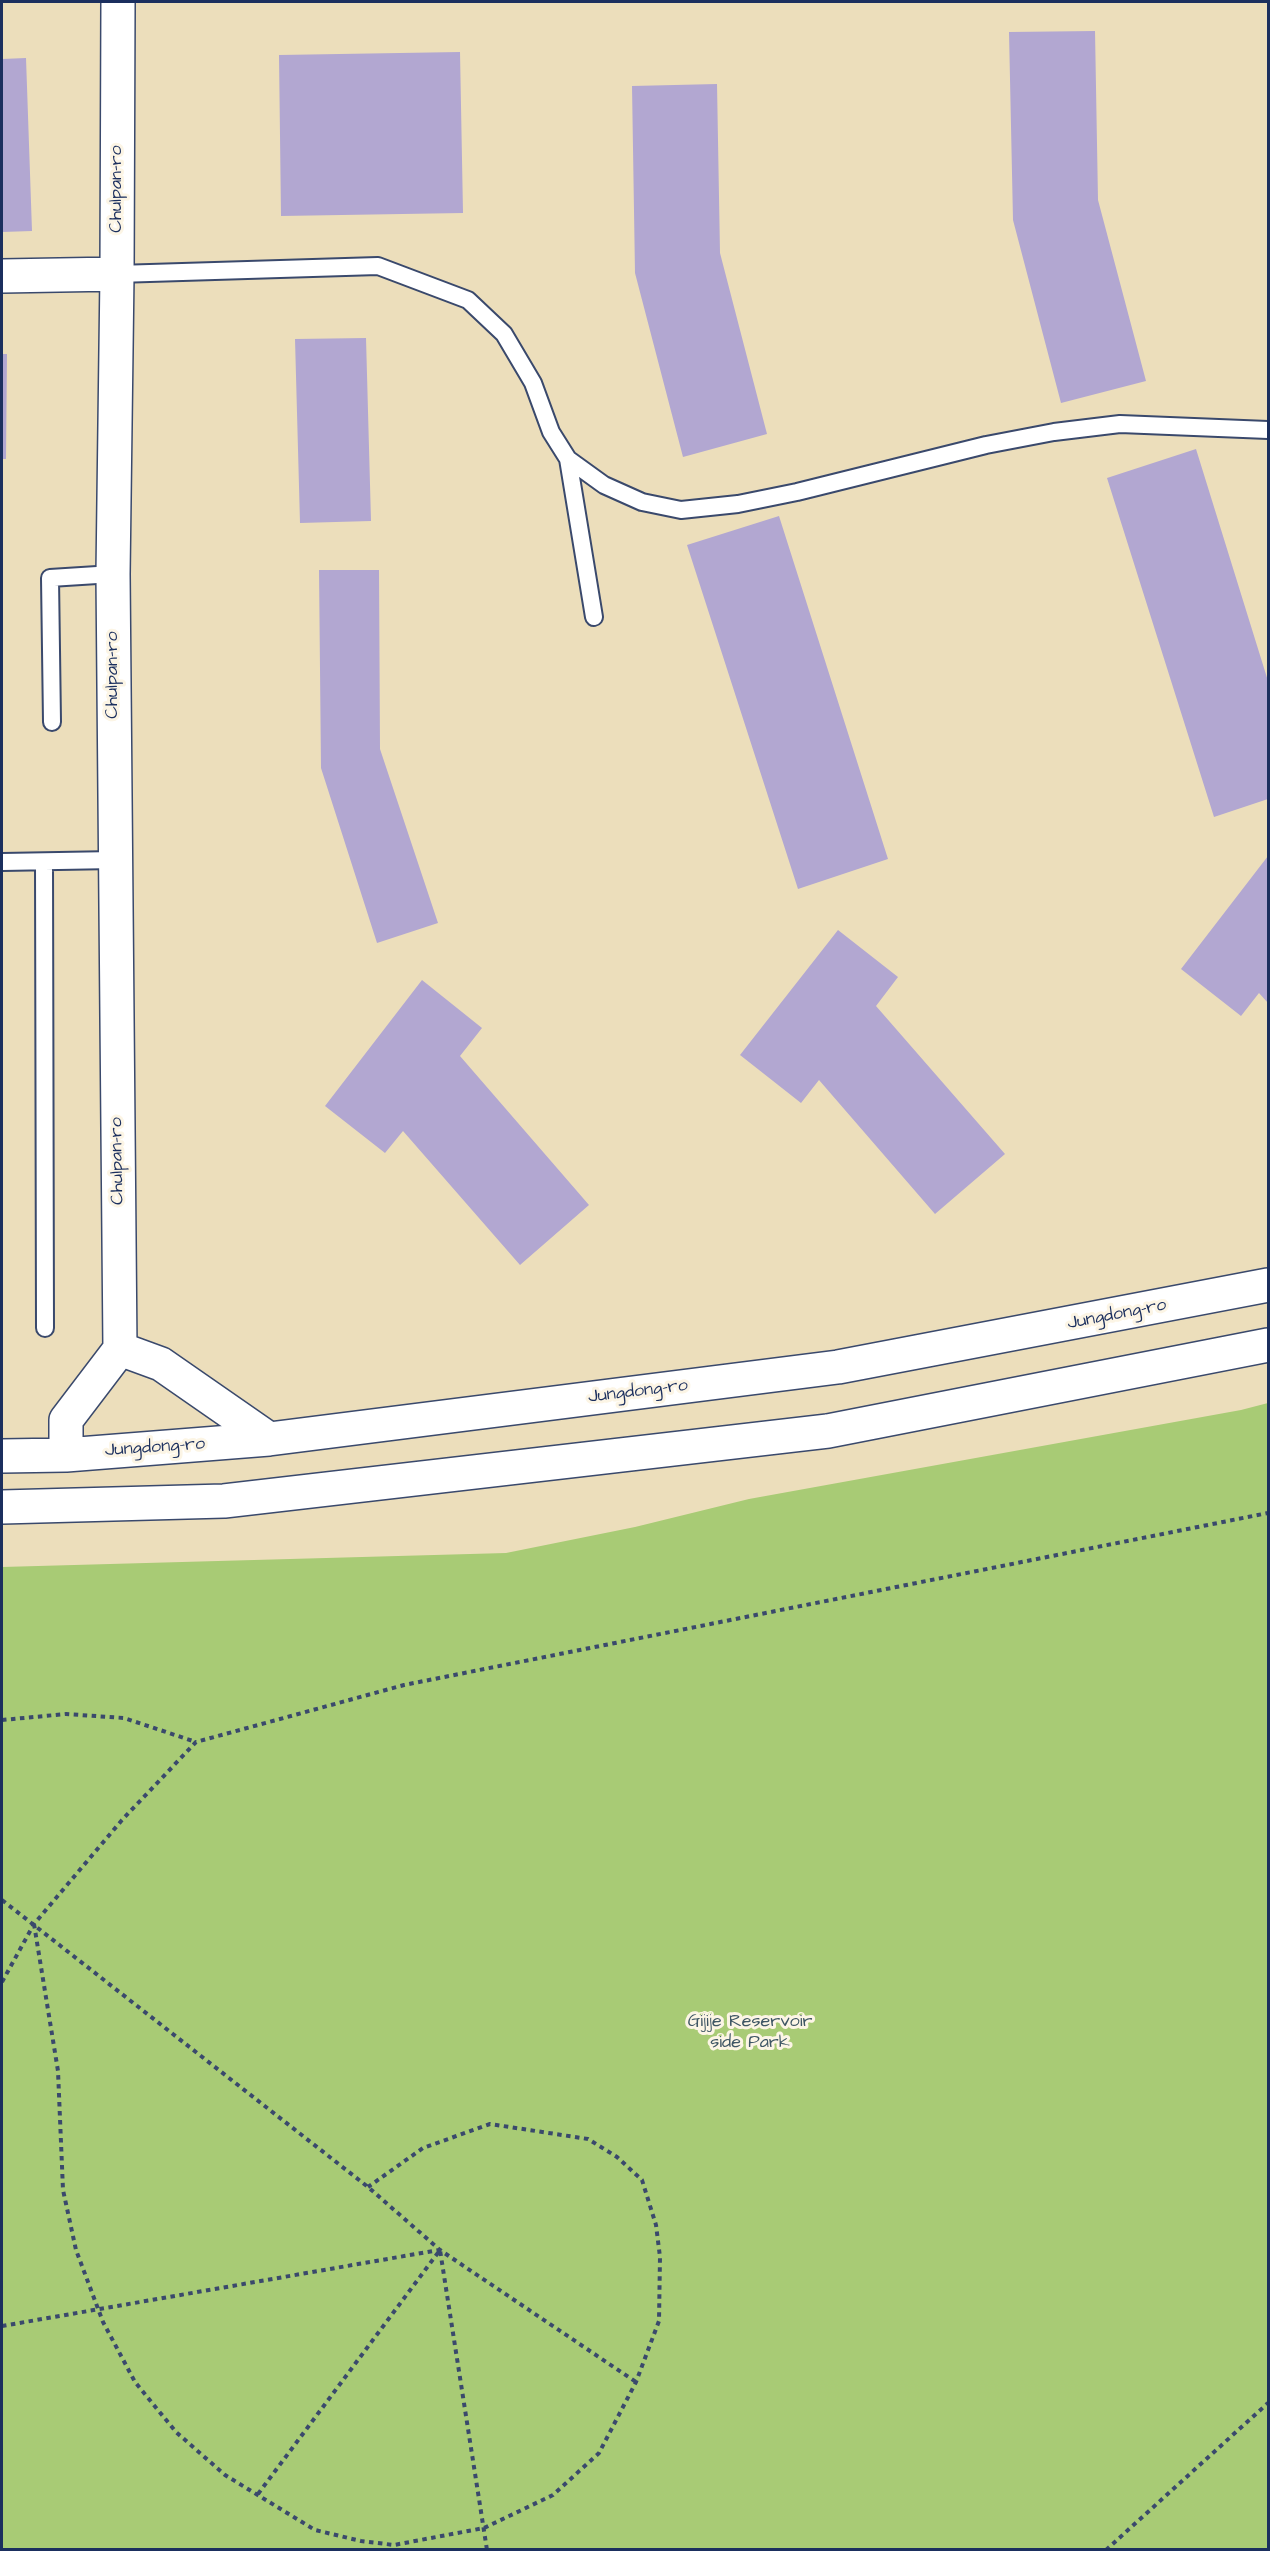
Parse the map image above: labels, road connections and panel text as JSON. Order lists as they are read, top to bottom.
{
  "streets": {
    "street": ["Chulpan-ro", "Jungdong-ro"]
  },
  "parks": ["Gijije Reservoir side Park"]
}
